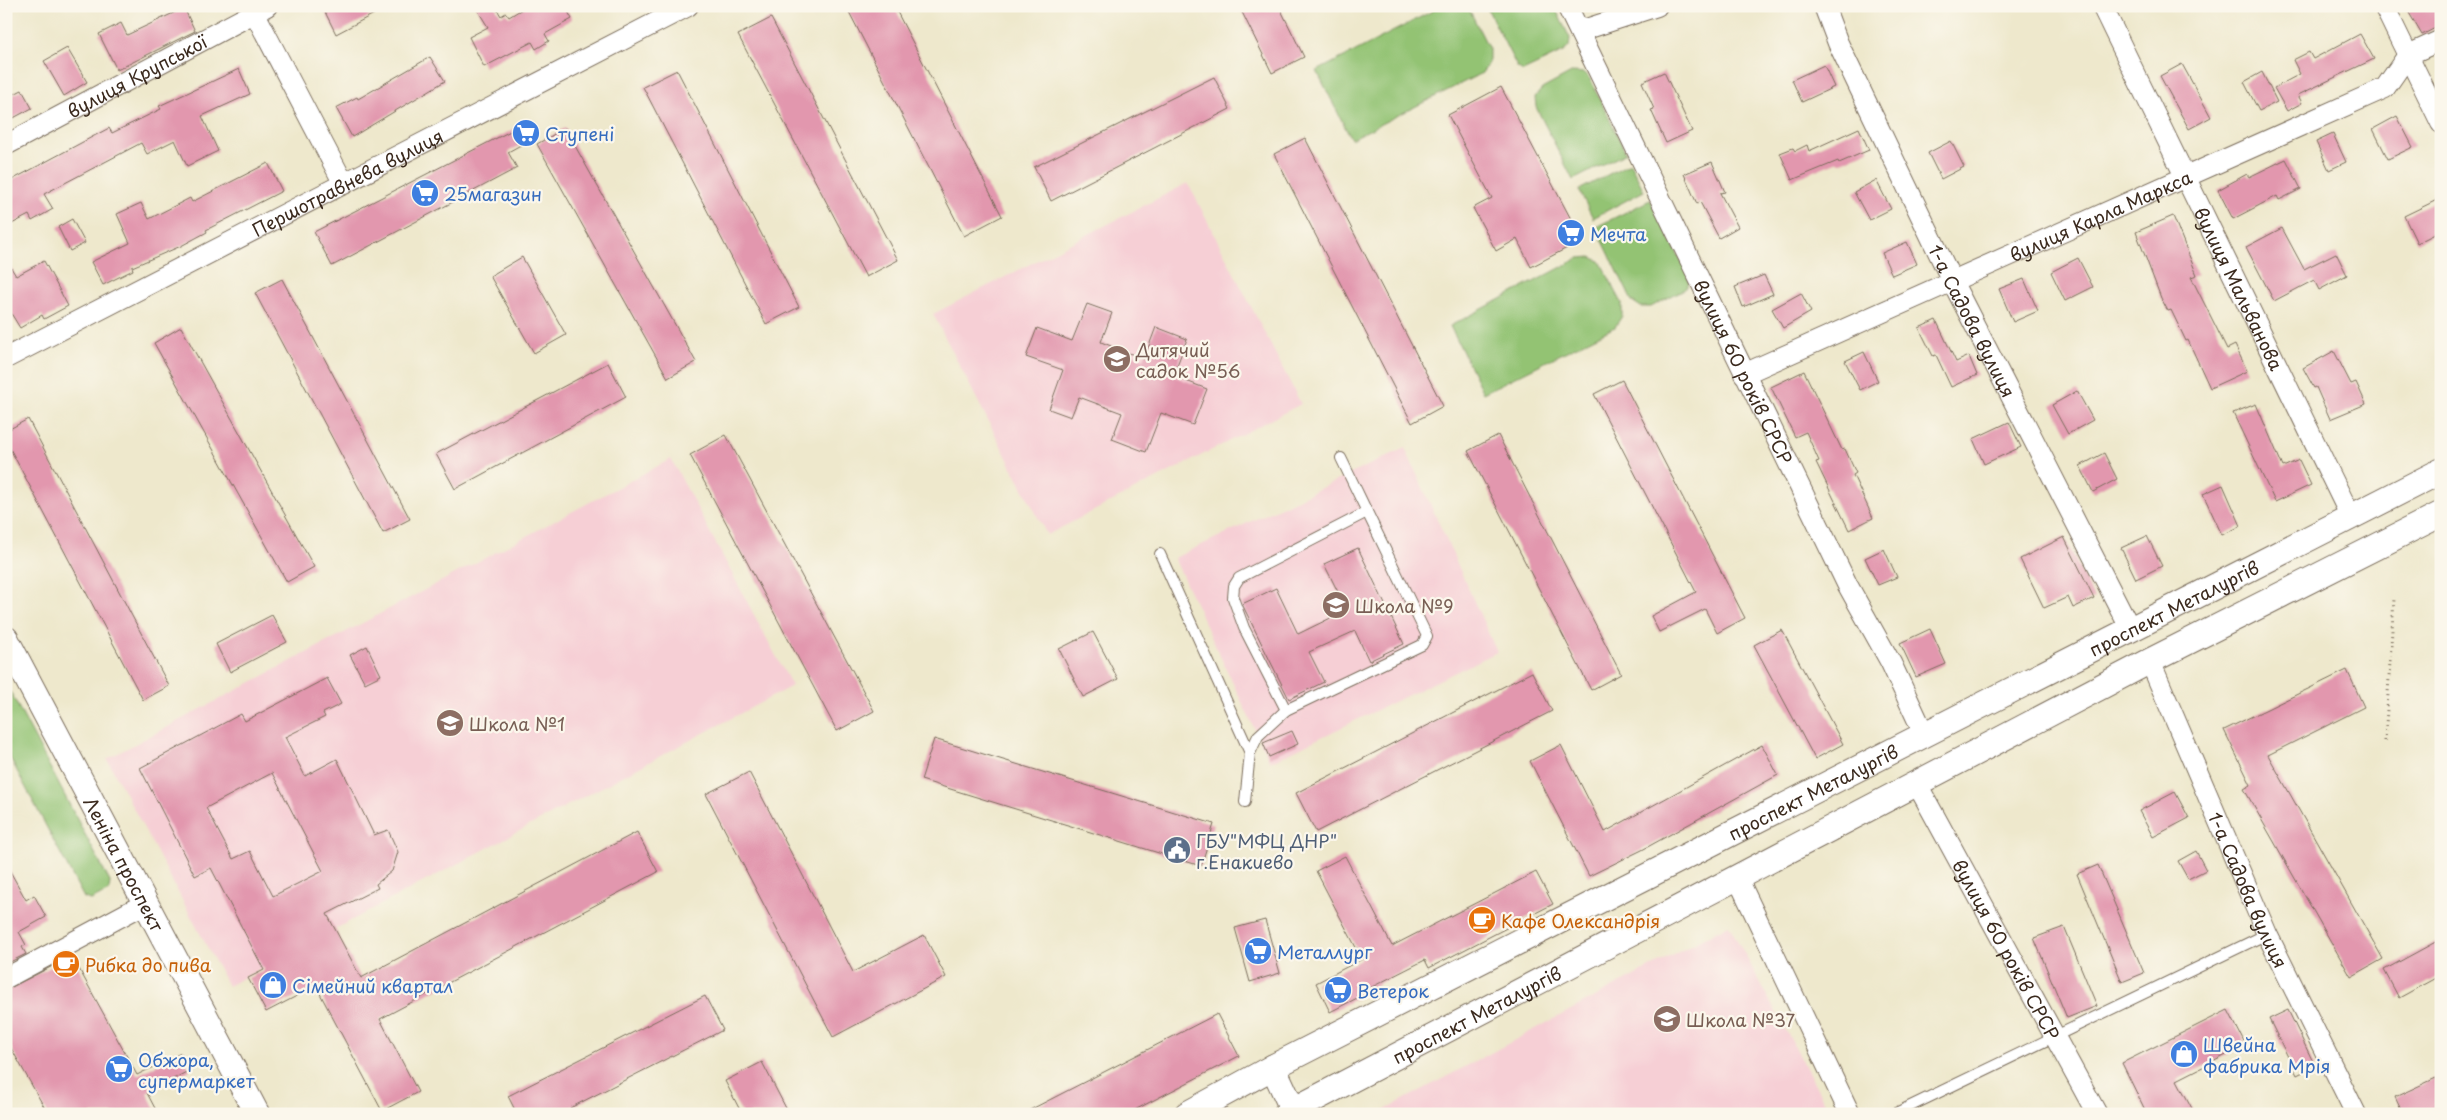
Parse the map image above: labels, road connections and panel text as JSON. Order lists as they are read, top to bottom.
{
  "streets": {
    "street": [
      "вулиця Крупської",
      "Першотравнева вулиця",
      "вулиця Карла Маркса",
      "вулиця Мальванова",
      "1-а Садова вулиця",
      "вулиця 60 років СРСР",
      "проспект Металургів",
      "Леніна проспект"
    ]
  },
  "crossings": [
    ["вулиця Карла Маркса", "вулиця Мальванова"],
    ["вулиця Карла Маркса", "1-а Садова вулиця"],
    ["вулиця Карла Маркса", "вулиця 60 років СРСР"],
    ["вулиця Мальванова", "проспект Металургів"],
    ["1-а Садова вулиця", "проспект Металургів"],
    ["вулиця 60 років СРСР", "проспект Металургів"]
  ],
  "places": {
    "supermarket": [
      "Ступені",
      "25магазин",
      "Мечта",
      "Металлург",
      "Ветерок",
      "Обжора, супермаркет"
    ],
    "school or university": [
      "Дитячий садок №56",
      "Школа №9",
      "Школа №1",
      "Школа №37"
    ],
    "public building": ["ГБУ\"МФЦ ДНР\" г.Енакиево"],
    "cafe": ["Кафе Олександрія", "Рибка до пива"],
    "shop": ["Сімейний квартал", "Швейна фабрика Мрія"]
  }
}
